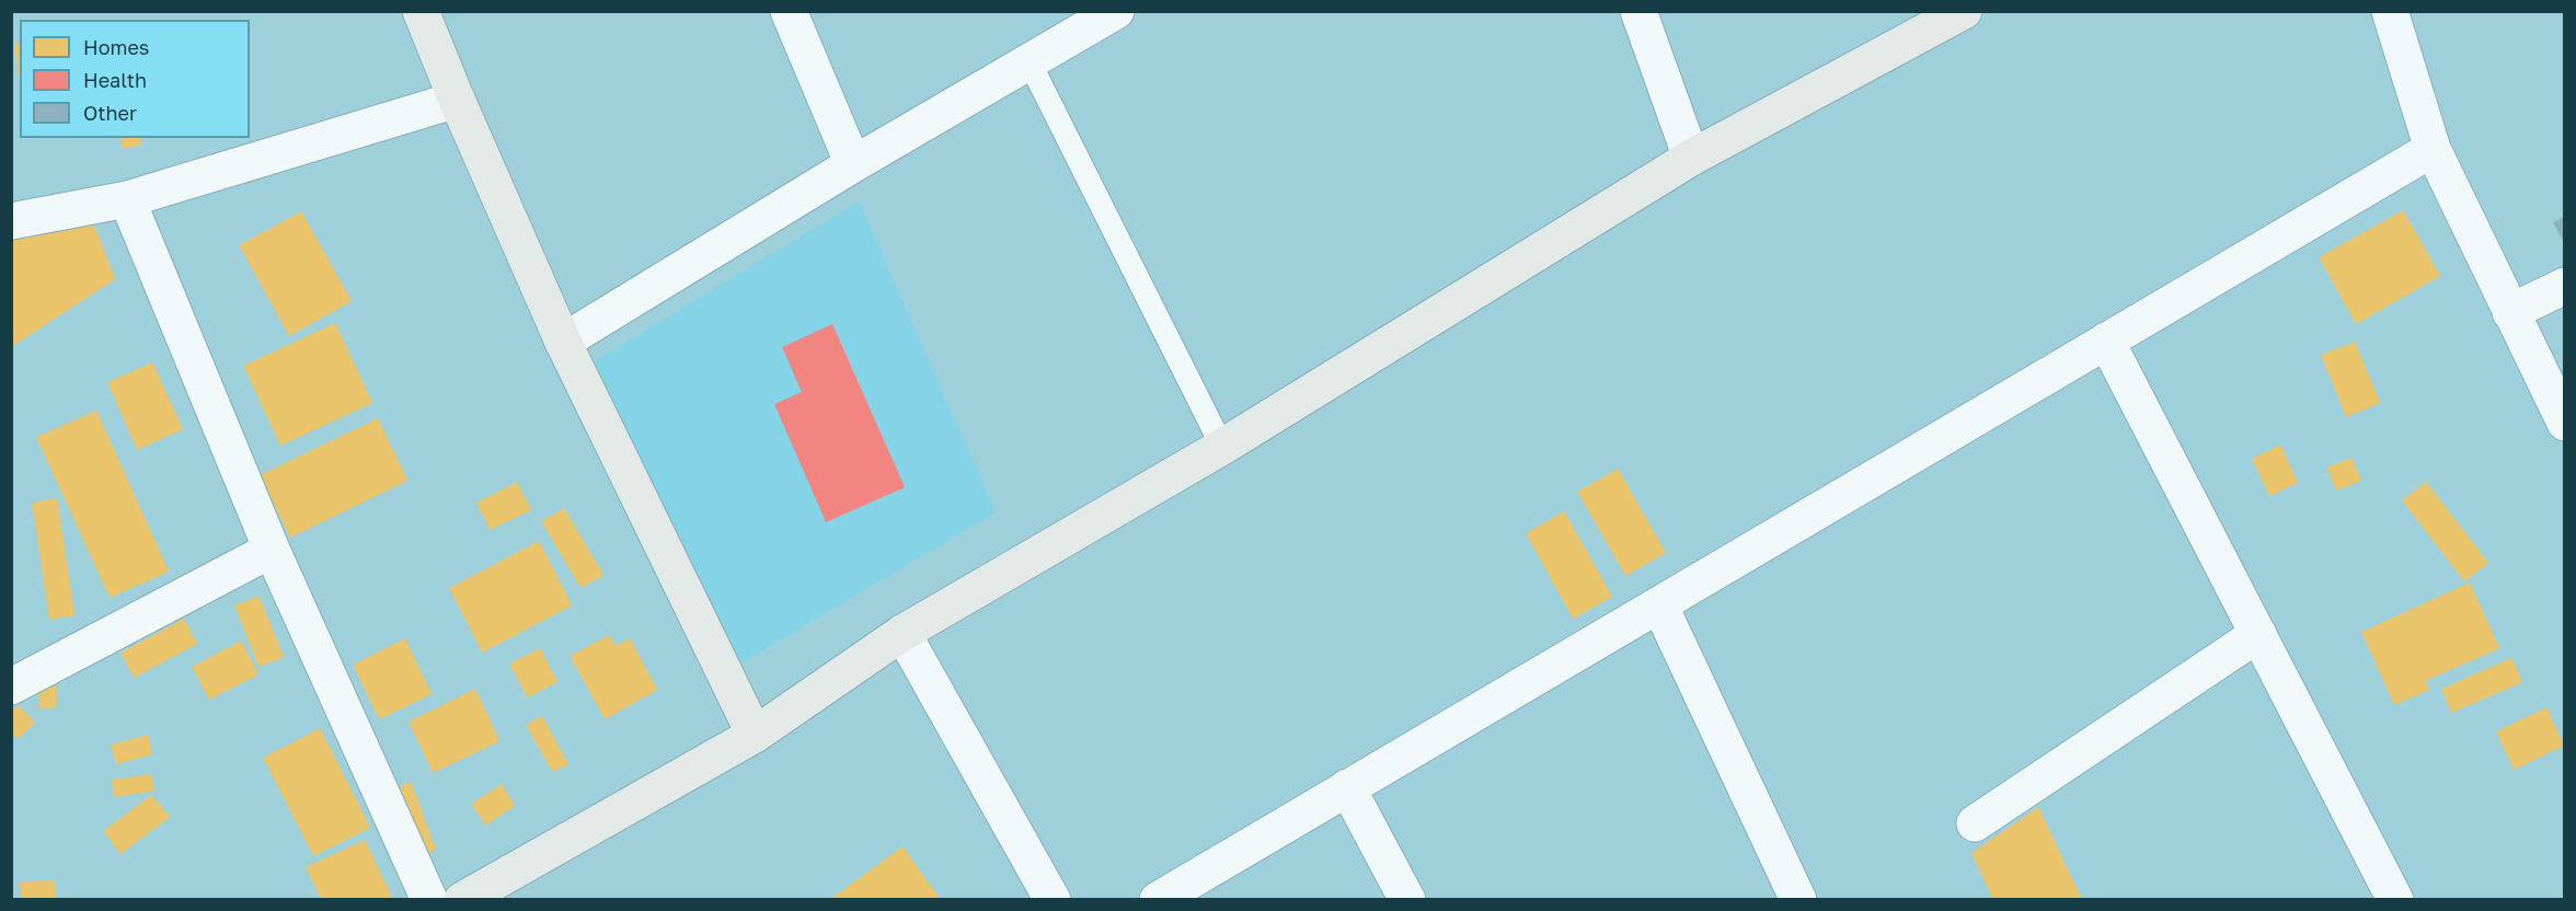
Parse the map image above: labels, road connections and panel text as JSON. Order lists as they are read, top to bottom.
{
  "legend": ["Homes", "Health", "Other"]
}
